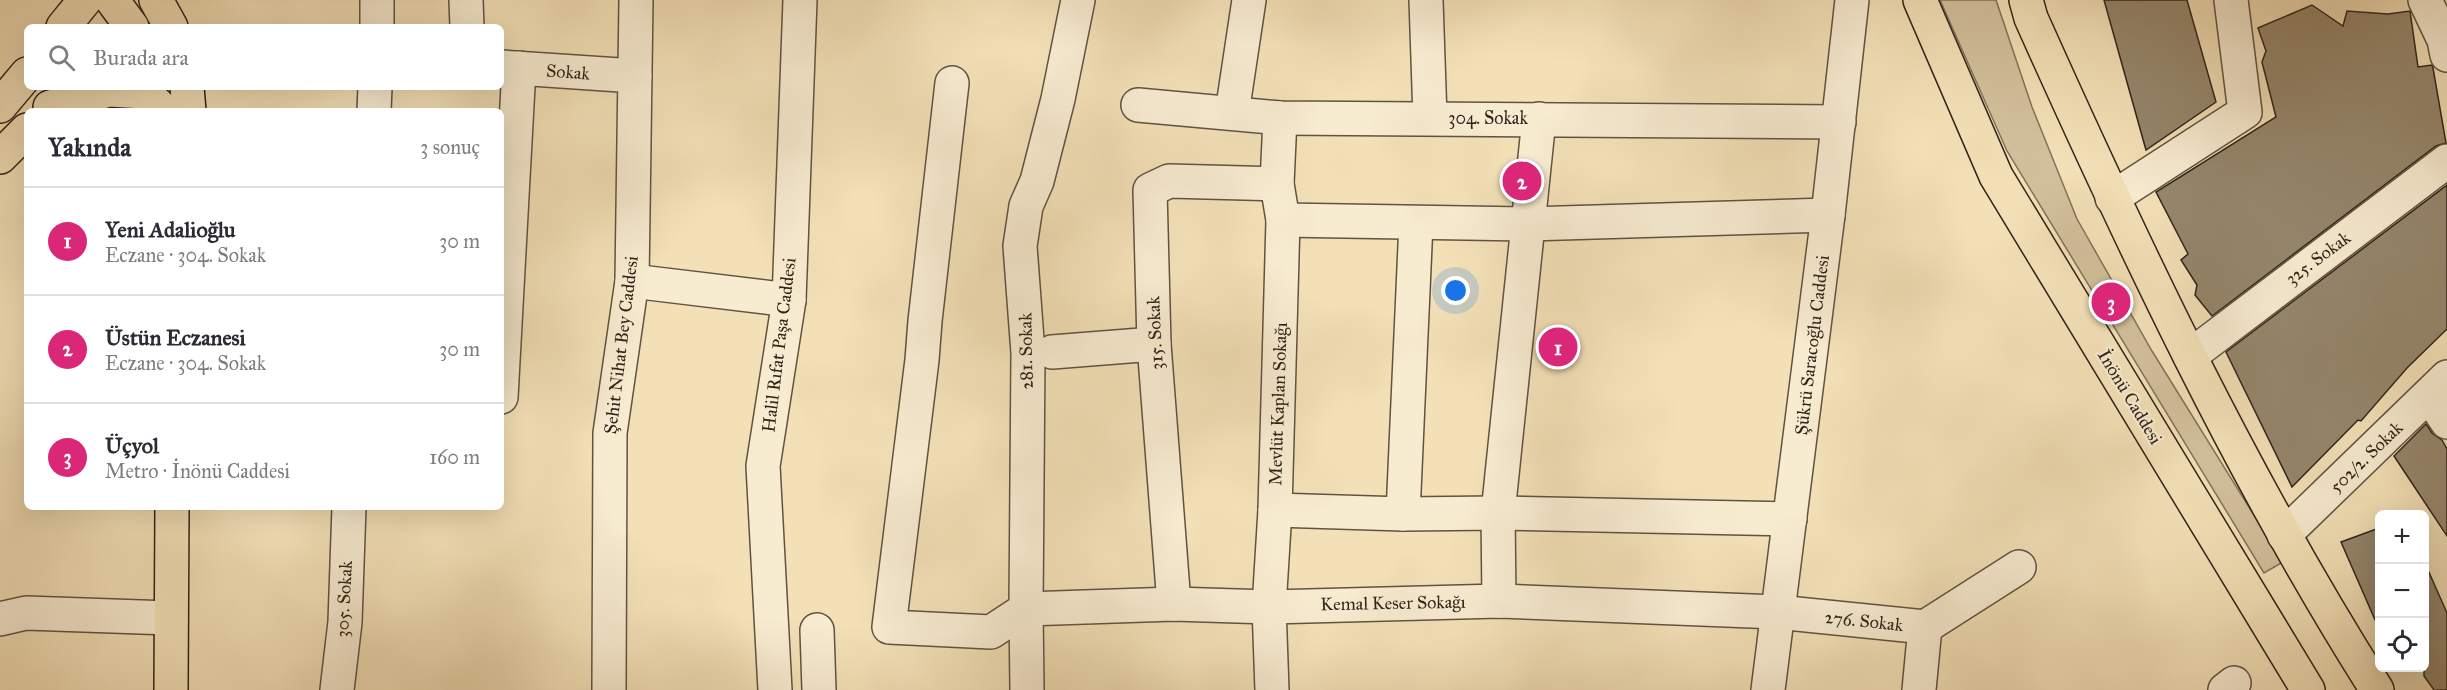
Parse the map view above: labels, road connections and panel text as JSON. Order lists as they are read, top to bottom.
{
  "streets": {
    "main road": ["İnönü Caddesi"],
    "street": [
      "Sokak",
      "304. Sokak",
      "325. Sokak",
      "315. Sokak",
      "Şehit Nihat Bey Caddesi",
      "Halil Rıfat Paşa Caddesi",
      "Şükrü Saracoğlu Caddesi",
      "281. Sokak",
      "Mevlüt Kaplan Sokağı",
      "502/2. Sokak",
      "305. Sokak",
      "Kemal Keser Sokağı",
      "276. Sokak"
    ]
  },
  "crossings": [
    ["Sokak", "Şehit Nihat Bey Caddesi"],
    ["304. Sokak", "Şükrü Saracoğlu Caddesi"],
    ["304. Sokak", "Mevlüt Kaplan Sokağı"],
    ["315. Sokak", "Mevlüt Kaplan Sokağı"],
    ["315. Sokak", "Kemal Keser Sokağı"],
    ["Şükrü Saracoğlu Caddesi", "Kemal Keser Sokağı"],
    ["Şükrü Saracoğlu Caddesi", "276. Sokak"],
    ["281. Sokak", "Kemal Keser Sokağı"],
    ["Mevlüt Kaplan Sokağı", "Kemal Keser Sokağı"],
    ["Kemal Keser Sokağı", "276. Sokak"]
  ],
  "page": {
    "search": "Burada ara",
    "heading": ["Yakında", "3 sonuç"],
    "pins": ["2", "3", "1"],
    "list": [
      {
        "mark": "1",
        "name": "Yeni Adalioğlu",
        "note": "Eczane · 304. Sokak",
        "value": "30 m"
      },
      {
        "mark": "2",
        "name": "Üstün Eczanesi",
        "note": "Eczane · 304. Sokak",
        "value": "30 m"
      },
      {
        "mark": "3",
        "name": "Üçyol",
        "note": "Metro · İnönü Caddesi",
        "value": "160 m"
      }
    ],
    "map_buttons": ["+", "−"]
  }
}
